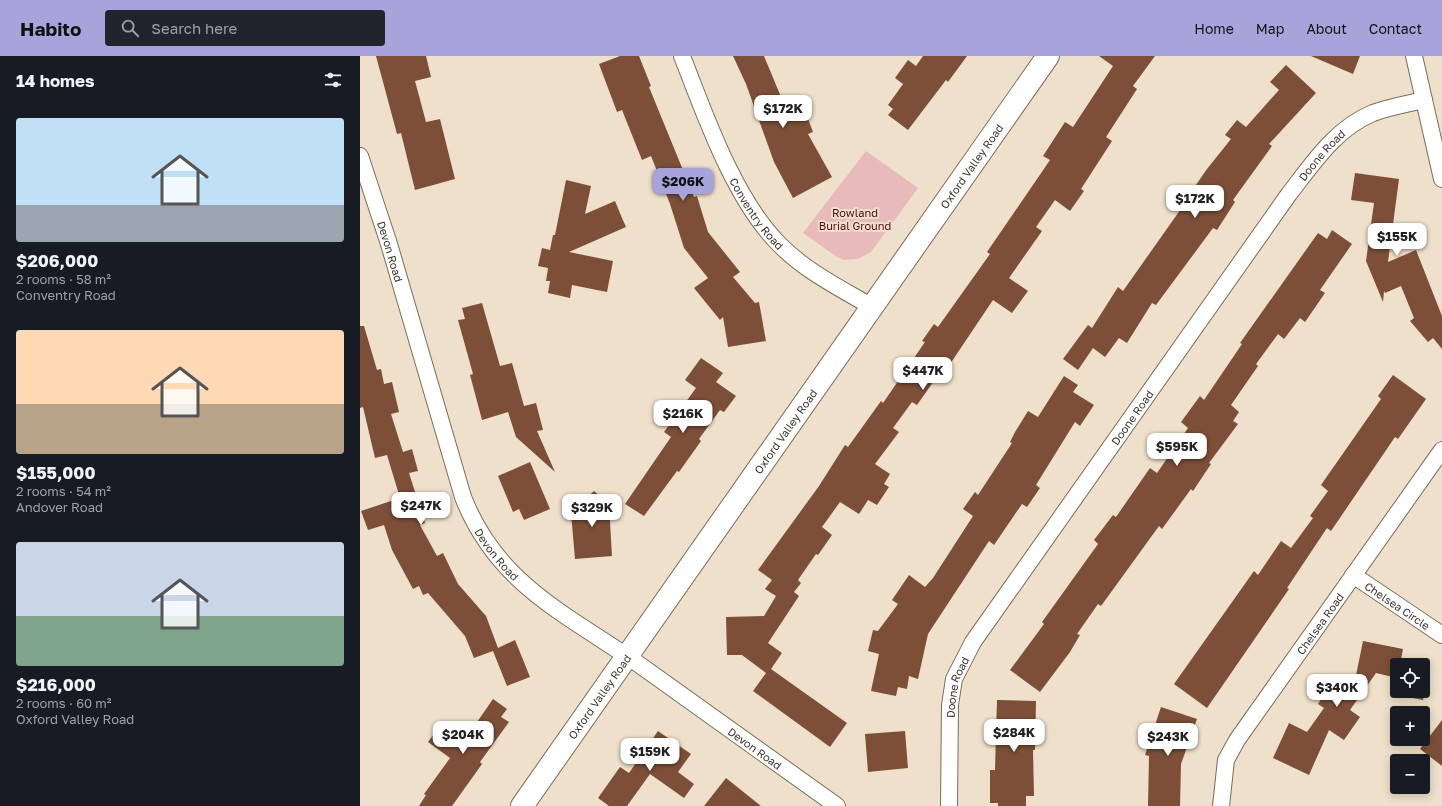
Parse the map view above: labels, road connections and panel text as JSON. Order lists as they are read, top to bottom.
{
  "streets": {
    "main road": ["Oxford Valley Road"],
    "street": [
      "Doone Road",
      "Conventry Road",
      "Devon Road",
      "Chelsea Circle",
      "Chelsea Road"
    ]
  },
  "crossings": [
    ["Oxford Valley Road", "Conventry Road"],
    ["Oxford Valley Road", "Devon Road"],
    ["Chelsea Circle", "Chelsea Road"]
  ],
  "parks": ["Rowland Burial Ground"],
  "page": {
    "header": "Habito",
    "search": "Search here",
    "nav": [
      "Home",
      "Map",
      "About",
      "Contact"
    ],
    "heading": "14 homes",
    "price": [
      "$172K",
      "$206K",
      "$172K",
      "$155K",
      "$447K",
      "$216K",
      "$595K",
      "$247K",
      "$329K",
      "$340K",
      "$284K",
      "$204K",
      "$243K",
      "$159K"
    ],
    "list": [
      {
        "name": "$206,000",
        "note": "2 rooms · 58 m² · Conventry Road"
      },
      {
        "name": "$155,000",
        "note": "2 rooms · 54 m² · Andover Road"
      },
      {
        "name": "$216,000",
        "note": "2 rooms · 60 m² · Oxford Valley Road"
      }
    ],
    "map_buttons": ["+", "−"]
  }
}
